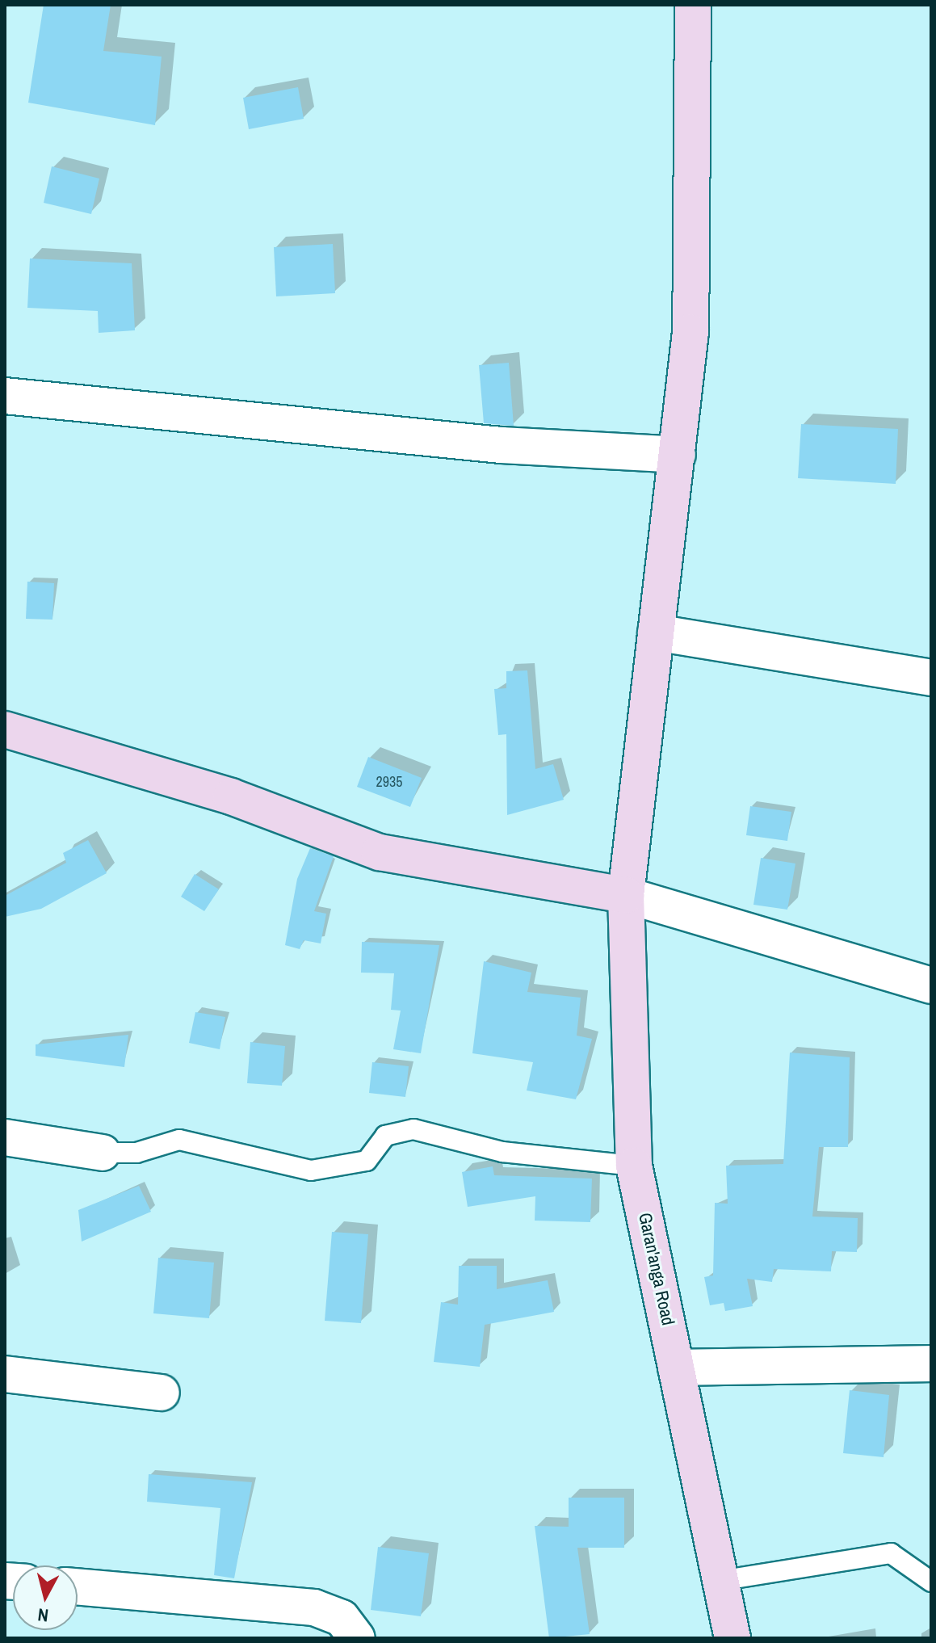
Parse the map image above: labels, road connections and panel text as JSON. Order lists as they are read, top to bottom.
{
  "streets": {
    "street": ["Garan'anga Road"]
  },
  "house_numbers": ["2935"],
  "north": "bottom"
}
